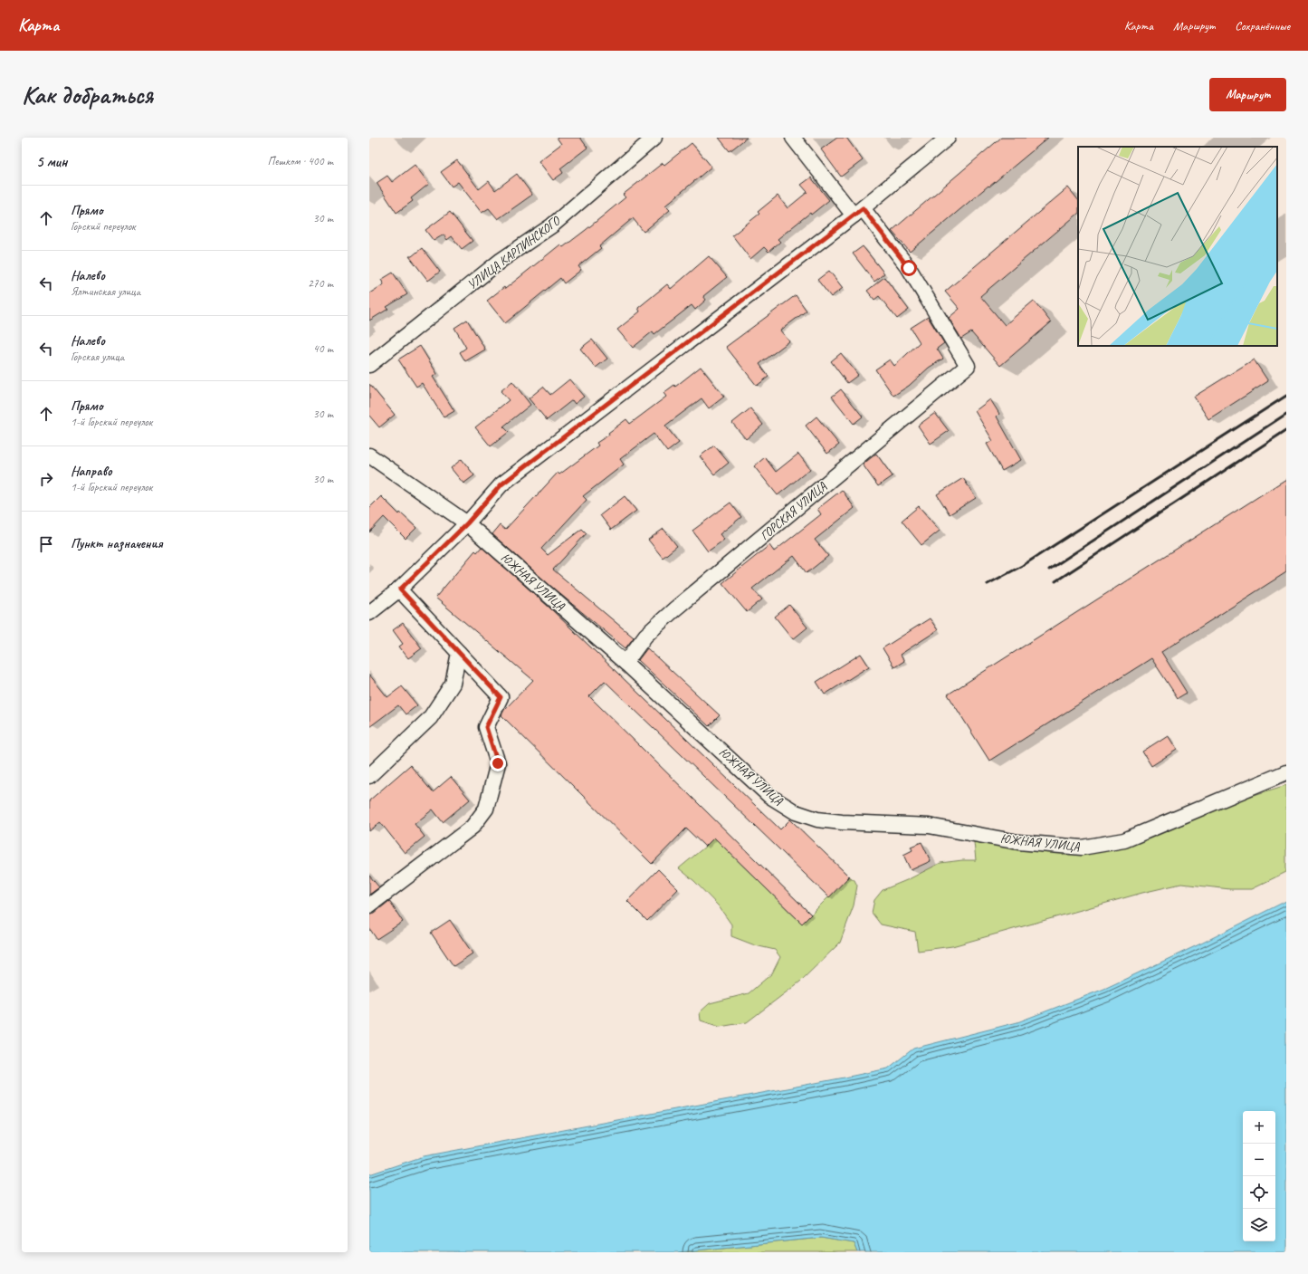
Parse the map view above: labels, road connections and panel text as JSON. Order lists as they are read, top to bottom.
{
  "streets": {
    "street": ["УЛИЦА КАРПИНСКОГО", "ГОРСКАЯ УЛИЦА", "ЮЖНАЯ УЛИЦА"]
  },
  "crossings": [
    ["ГОРСКАЯ УЛИЦА", "ЮЖНАЯ УЛИЦА"]
  ],
  "page": {
    "header": "Карта",
    "nav": ["Карта", "Маршрут", "Сохранённые"],
    "buttons": "Маршрут",
    "title": "Как добраться",
    "heading": ["5 мин", "Пешком · 400 m"],
    "list": [
      ["Прямо", "Горский переулок", "30 m"],
      ["Налево", "Ялтинская улица", "270 m"],
      ["Налево", "Горская улица", "40 m"],
      ["Прямо", "1-й Горский переулок", "30 m"],
      ["Направо", "1-й Горский переулок", "30 m"],
      "Пункт назначения"
    ],
    "map_buttons": ["+", "−"]
  }
}
